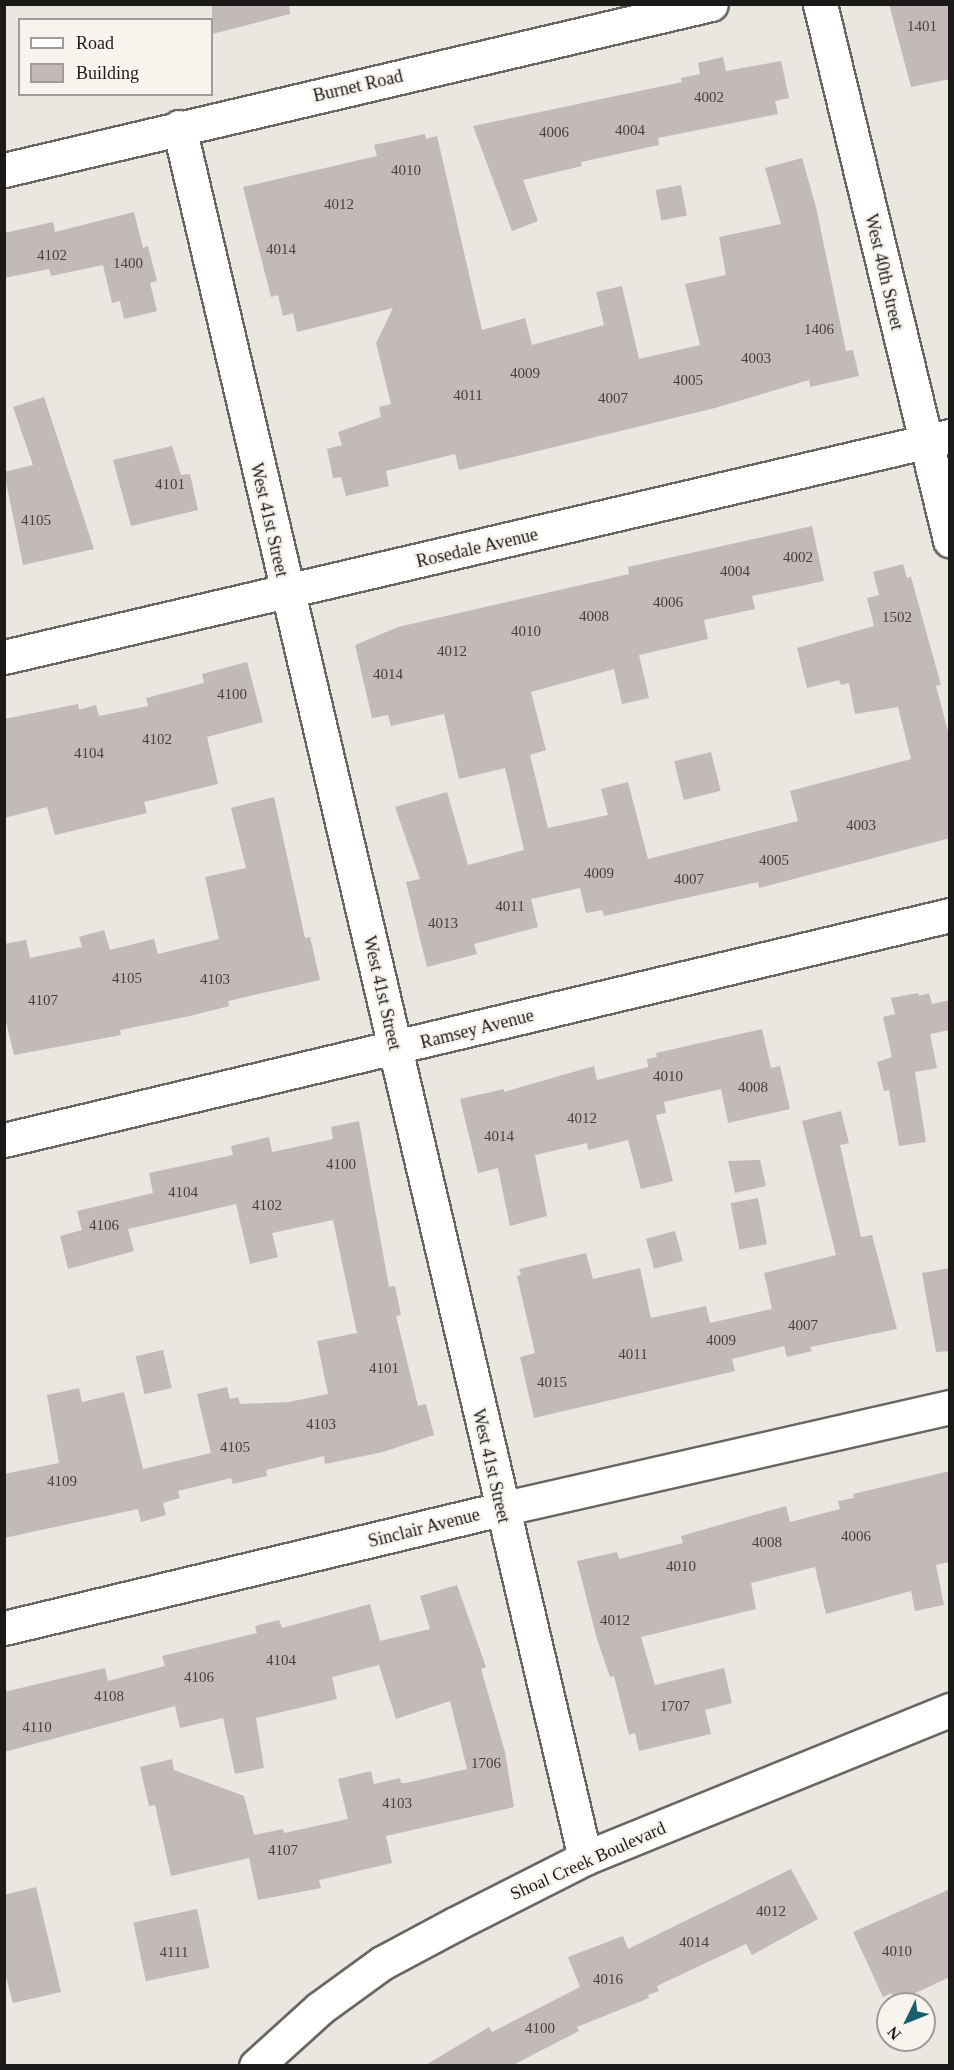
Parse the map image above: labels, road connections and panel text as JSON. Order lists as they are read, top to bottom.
{
  "streets": {
    "street": [
      "Burnet Road",
      "West 40th Street",
      "West 41st Street",
      "Rosedale Avenue",
      "Ramsey Avenue",
      "Sinclair Avenue",
      "Shoal Creek Boulevard"
    ]
  },
  "crossings": [
    ["Burnet Road", "West 41st Street"],
    ["West 40th Street", "Rosedale Avenue"],
    ["West 41st Street", "Rosedale Avenue"],
    ["West 41st Street", "Ramsey Avenue"],
    ["West 41st Street", "Sinclair Avenue"],
    ["West 41st Street", "Shoal Creek Boulevard"]
  ],
  "house_numbers": [
    "1401",
    "4002",
    "4004",
    "4006",
    "4010",
    "4012",
    "4014",
    "4102",
    "1400",
    "1406",
    "4003",
    "4009",
    "4005",
    "4011",
    "4007",
    "4101",
    "4105",
    "4002",
    "4004",
    "4006",
    "4008",
    "1502",
    "4010",
    "4012",
    "4014",
    "4100",
    "4102",
    "4104",
    "4003",
    "4005",
    "4009",
    "4007",
    "4011",
    "4013",
    "4105",
    "4103",
    "4107",
    "4010",
    "4008",
    "4012",
    "4014",
    "4100",
    "4104",
    "4102",
    "4106",
    "4007",
    "4009",
    "4011",
    "4101",
    "4015",
    "4103",
    "4105",
    "4109",
    "4006",
    "4008",
    "4010",
    "4012",
    "4104",
    "4106",
    "4108",
    "1707",
    "4110",
    "1706",
    "4103",
    "4107",
    "4012",
    "4014",
    "4010",
    "4111",
    "4016",
    "4100"
  ],
  "legend": ["Road", "Building"],
  "north": "bottom left"
}
